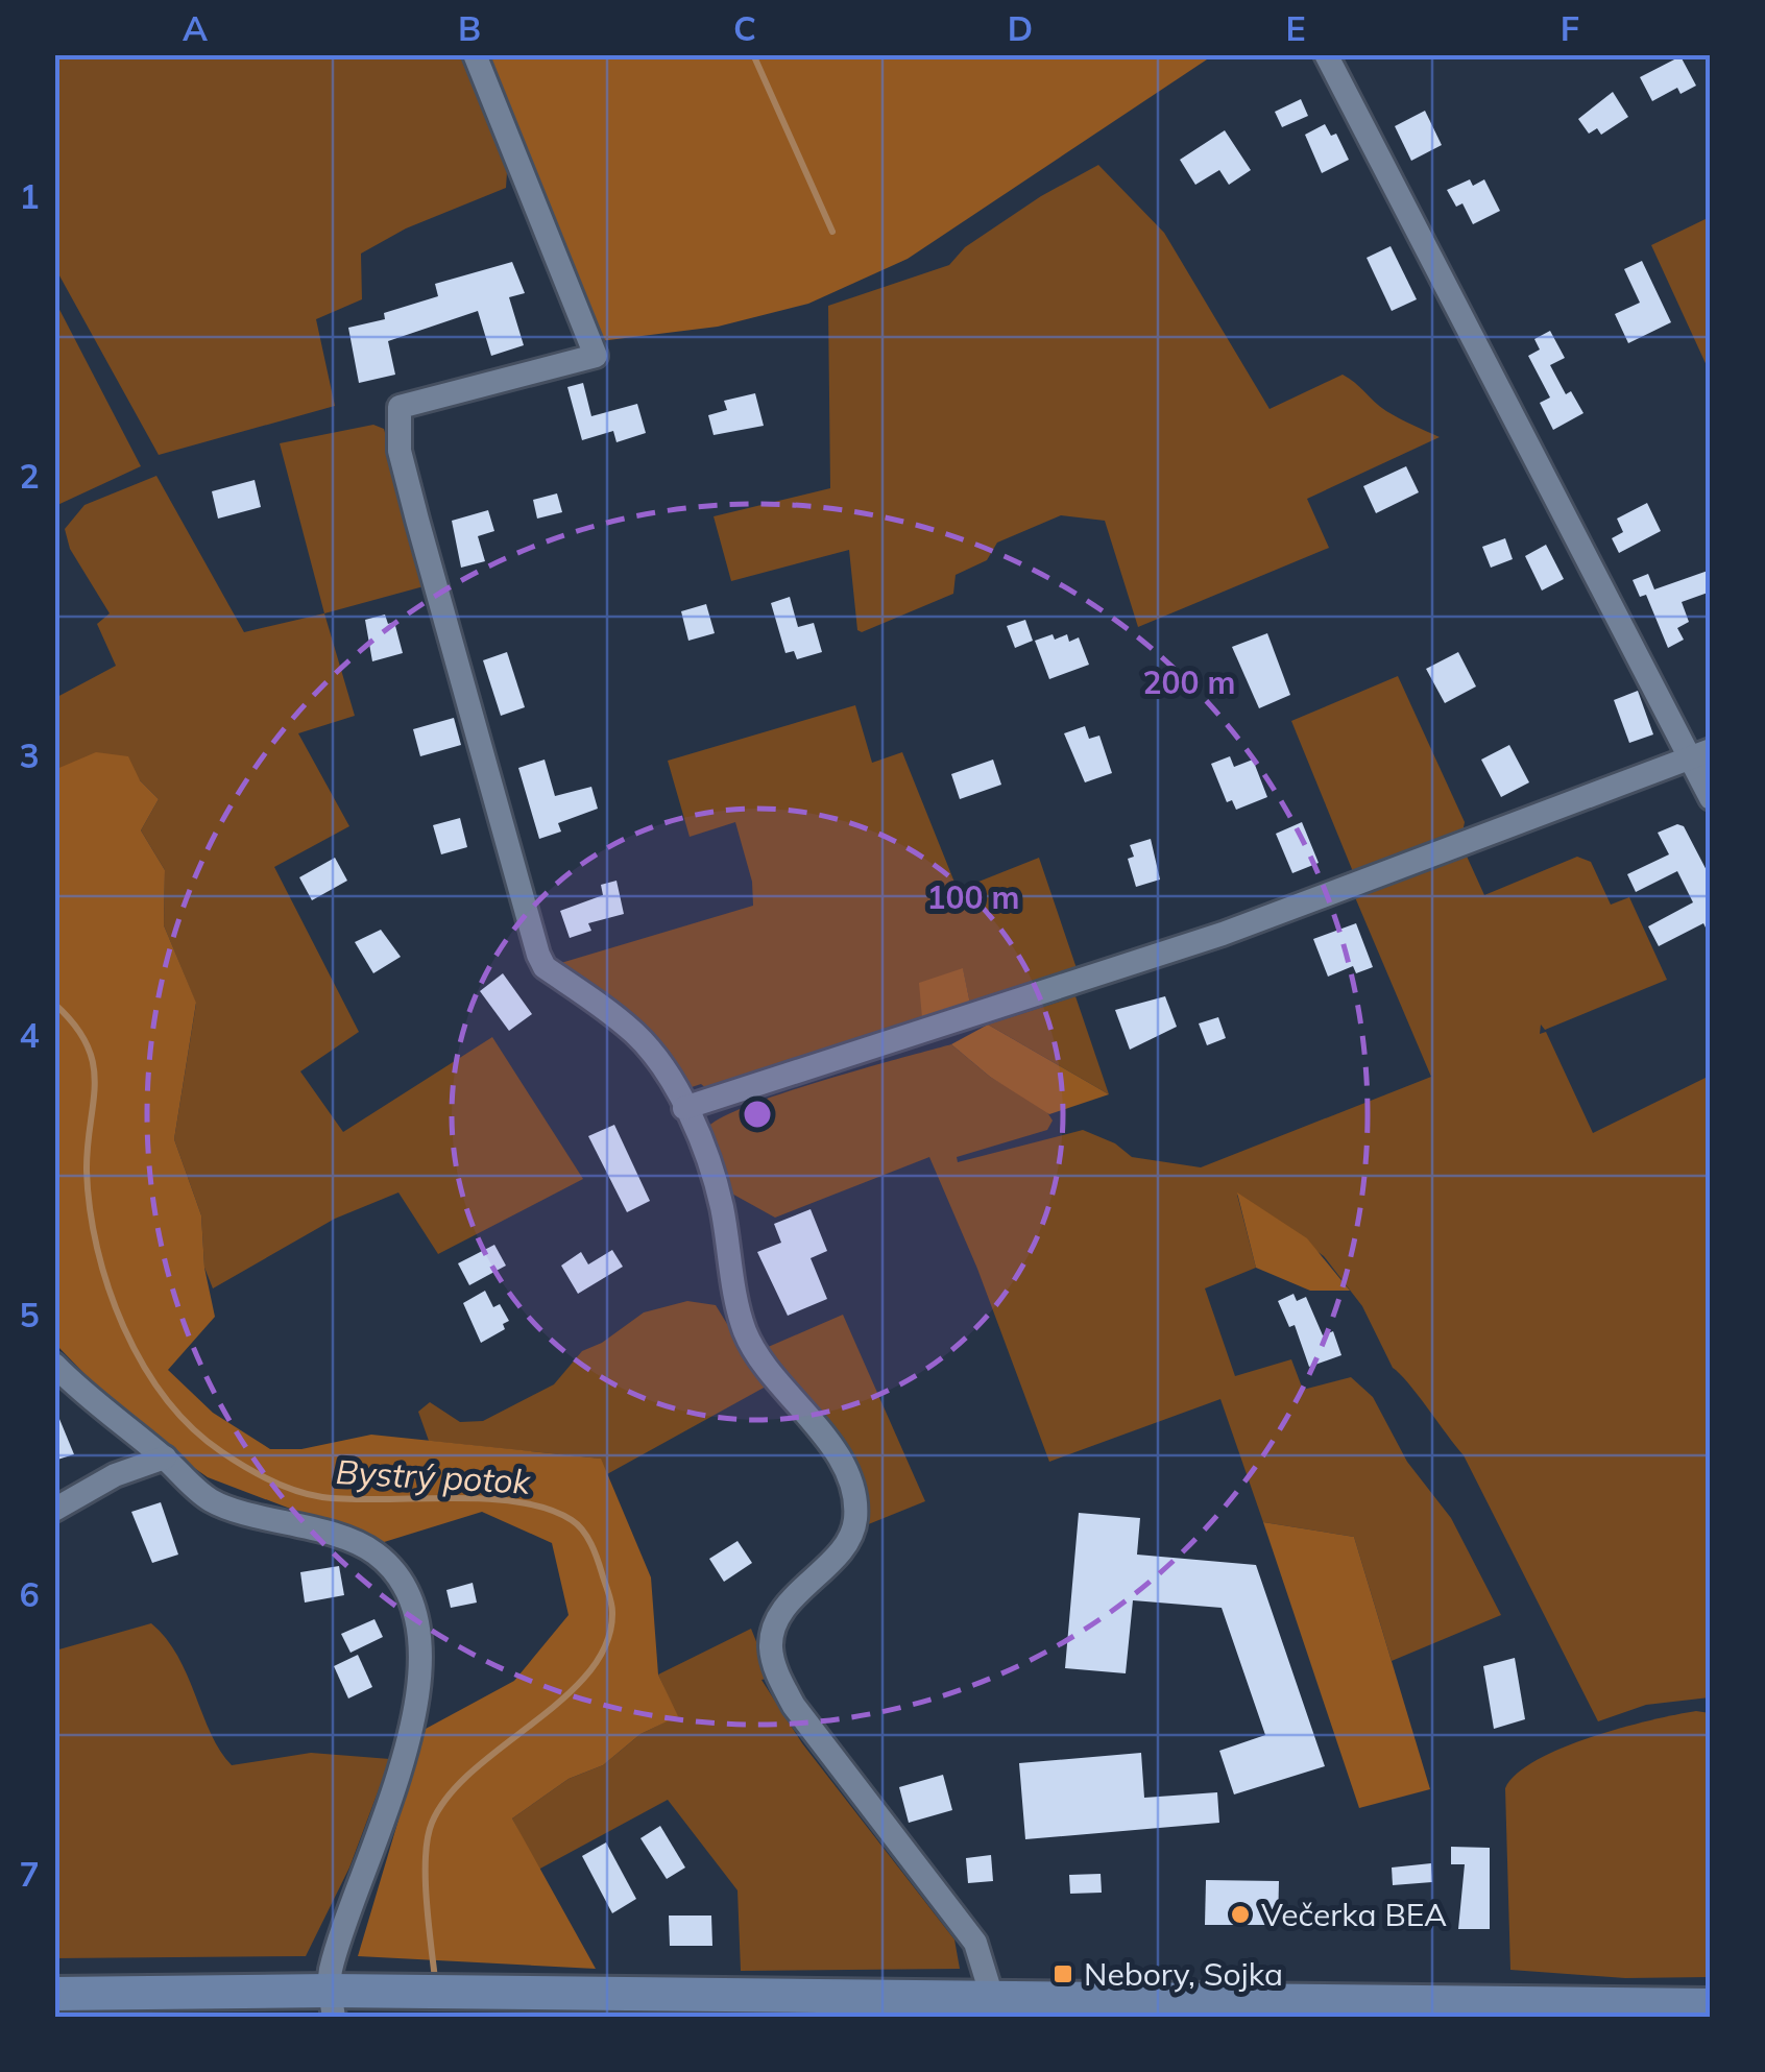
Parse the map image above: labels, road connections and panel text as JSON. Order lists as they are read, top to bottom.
{
  "water": ["Bystrý potok"],
  "places": {
    "other": ["Večerka BEA"],
    "transit": ["Nebory, Sojka"]
  },
  "grid": {
    "columns": [
      "A",
      "B",
      "C",
      "D",
      "E",
      "F"
    ],
    "rows": [
      "1",
      "2",
      "3",
      "4",
      "5",
      "6",
      "7"
    ]
  },
  "rings": ["200 m", "100 m"]
}
